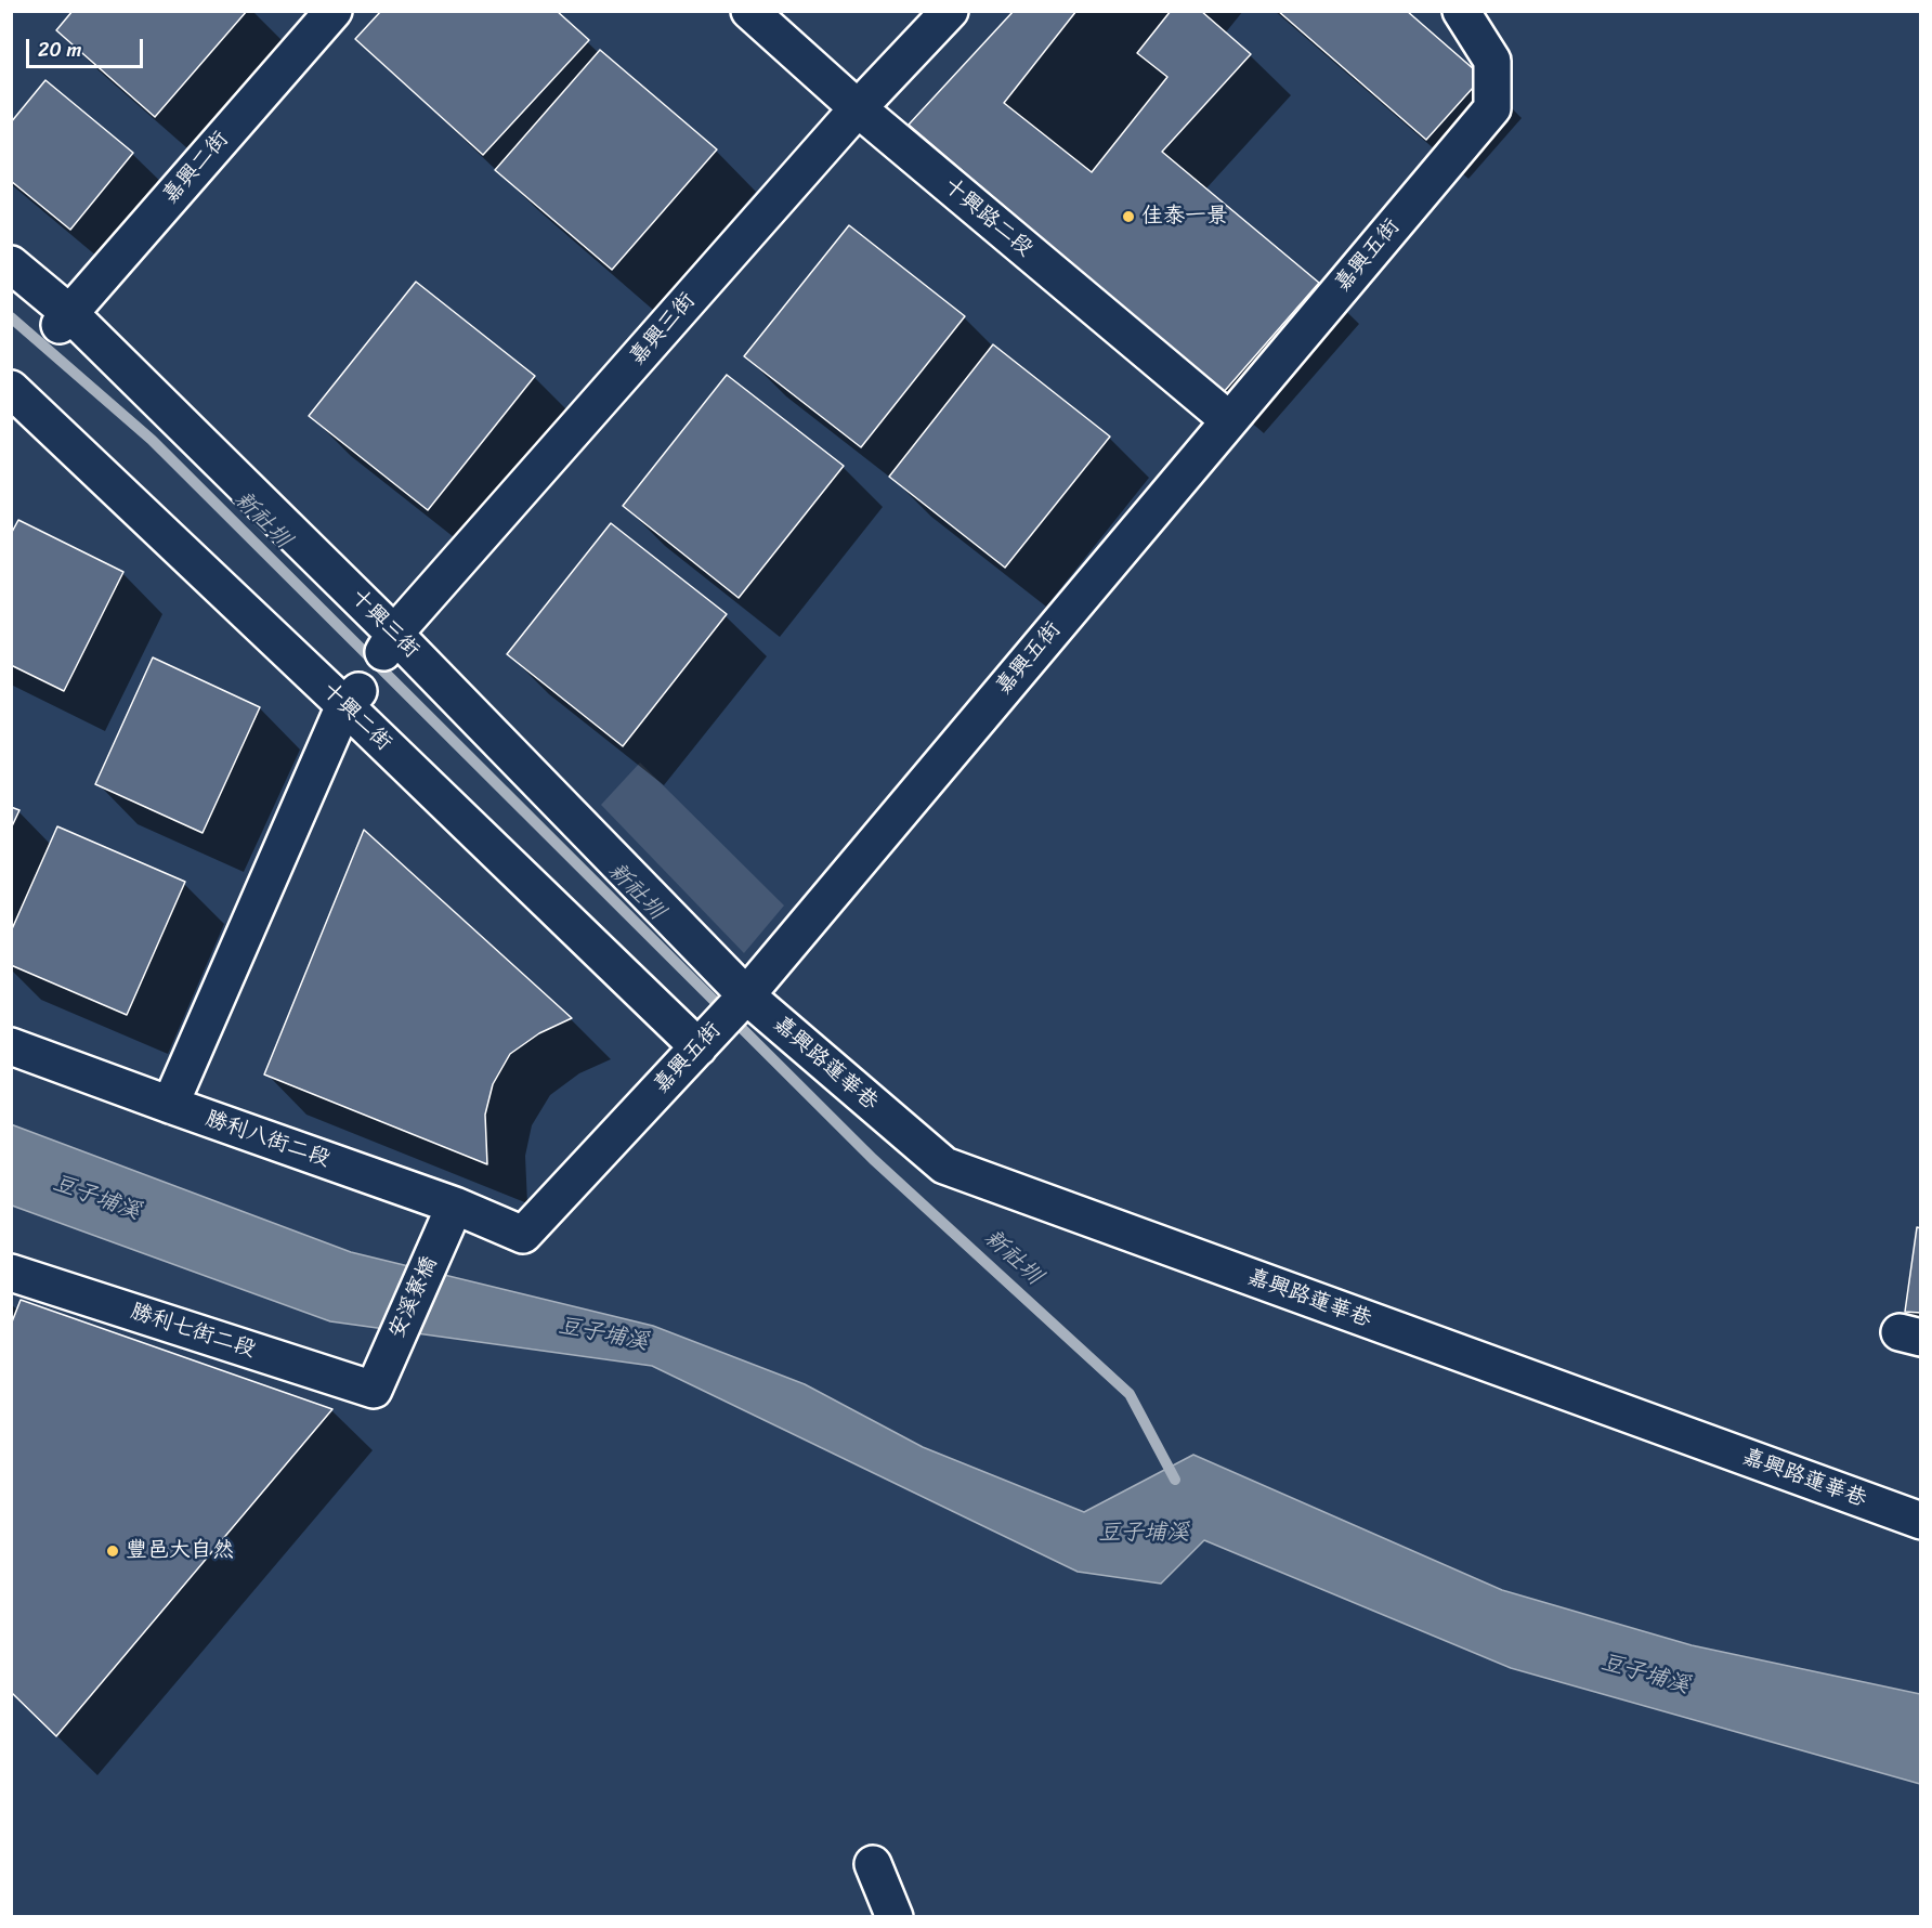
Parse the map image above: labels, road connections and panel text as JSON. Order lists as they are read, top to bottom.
{
  "streets": {
    "street": [
      "嘉興二街",
      "十興路二段",
      "嘉興五街",
      "嘉興三街",
      "十興三街",
      "十興二街",
      "嘉興路蓮華巷",
      "勝利八街二段",
      "安溪寮橋",
      "勝利七街二段"
    ]
  },
  "crossings": [
    ["嘉興二街", "十興三街"],
    ["十興路二段", "嘉興五街"],
    ["十興路二段", "嘉興三街"],
    ["嘉興五街", "十興三街"],
    ["嘉興五街", "十興二街"],
    ["嘉興五街", "嘉興路蓮華巷"],
    ["嘉興五街", "勝利八街二段"],
    ["嘉興三街", "十興三街"],
    ["十興三街", "嘉興路蓮華巷"],
    ["勝利八街二段", "安溪寮橋"],
    ["安溪寮橋", "勝利七街二段"]
  ],
  "water": ["新社圳", "豆子埔溪"],
  "places": ["佳泰一景", "豐邑大自然"],
  "scale_bar": "20 m"
}
